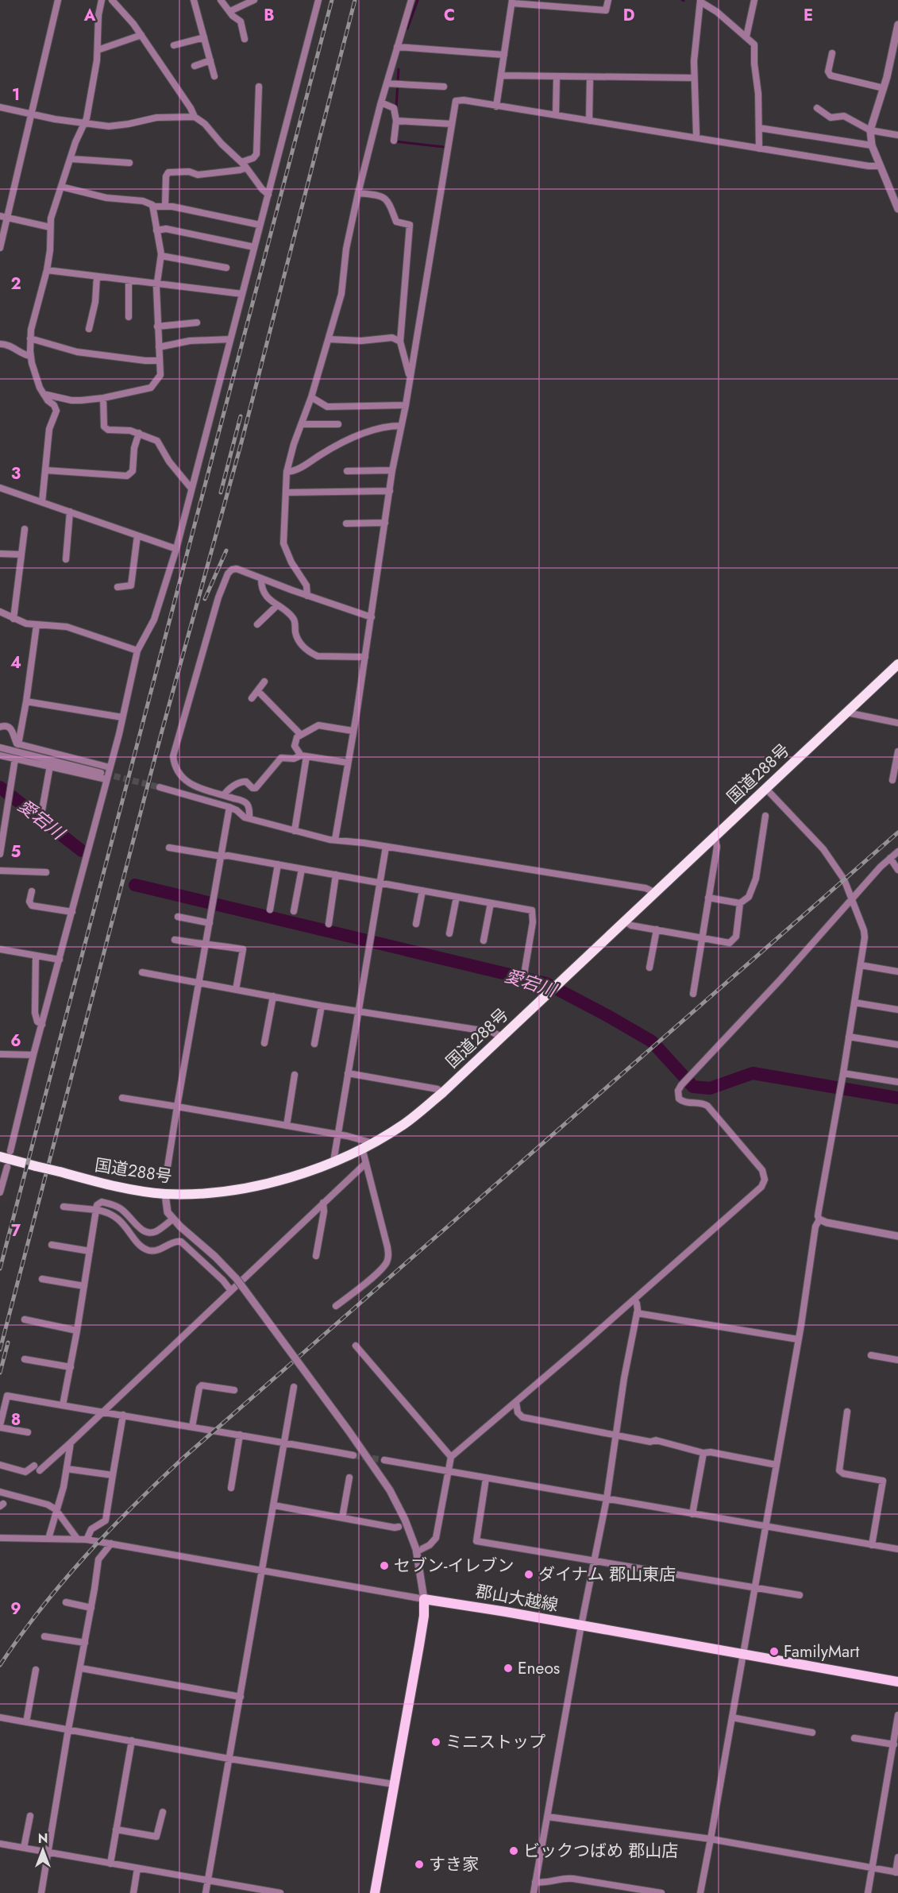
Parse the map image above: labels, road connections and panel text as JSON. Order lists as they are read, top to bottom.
{
  "streets": {
    "highway": ["国道288号"],
    "main road": ["郡山大越線"]
  },
  "water": ["愛宕川"],
  "places": [
    "セブン-イレブン",
    "ダイナム 郡山東店",
    "FamilyMart",
    "Eneos",
    "ミニストップ",
    "ビックつばめ 郡山店",
    "すき家"
  ],
  "north": "top",
  "grid": {
    "columns": [
      "A",
      "B",
      "C",
      "D",
      "E"
    ],
    "rows": [
      "1",
      "2",
      "3",
      "4",
      "5",
      "6",
      "7",
      "8",
      "9"
    ]
  }
}
